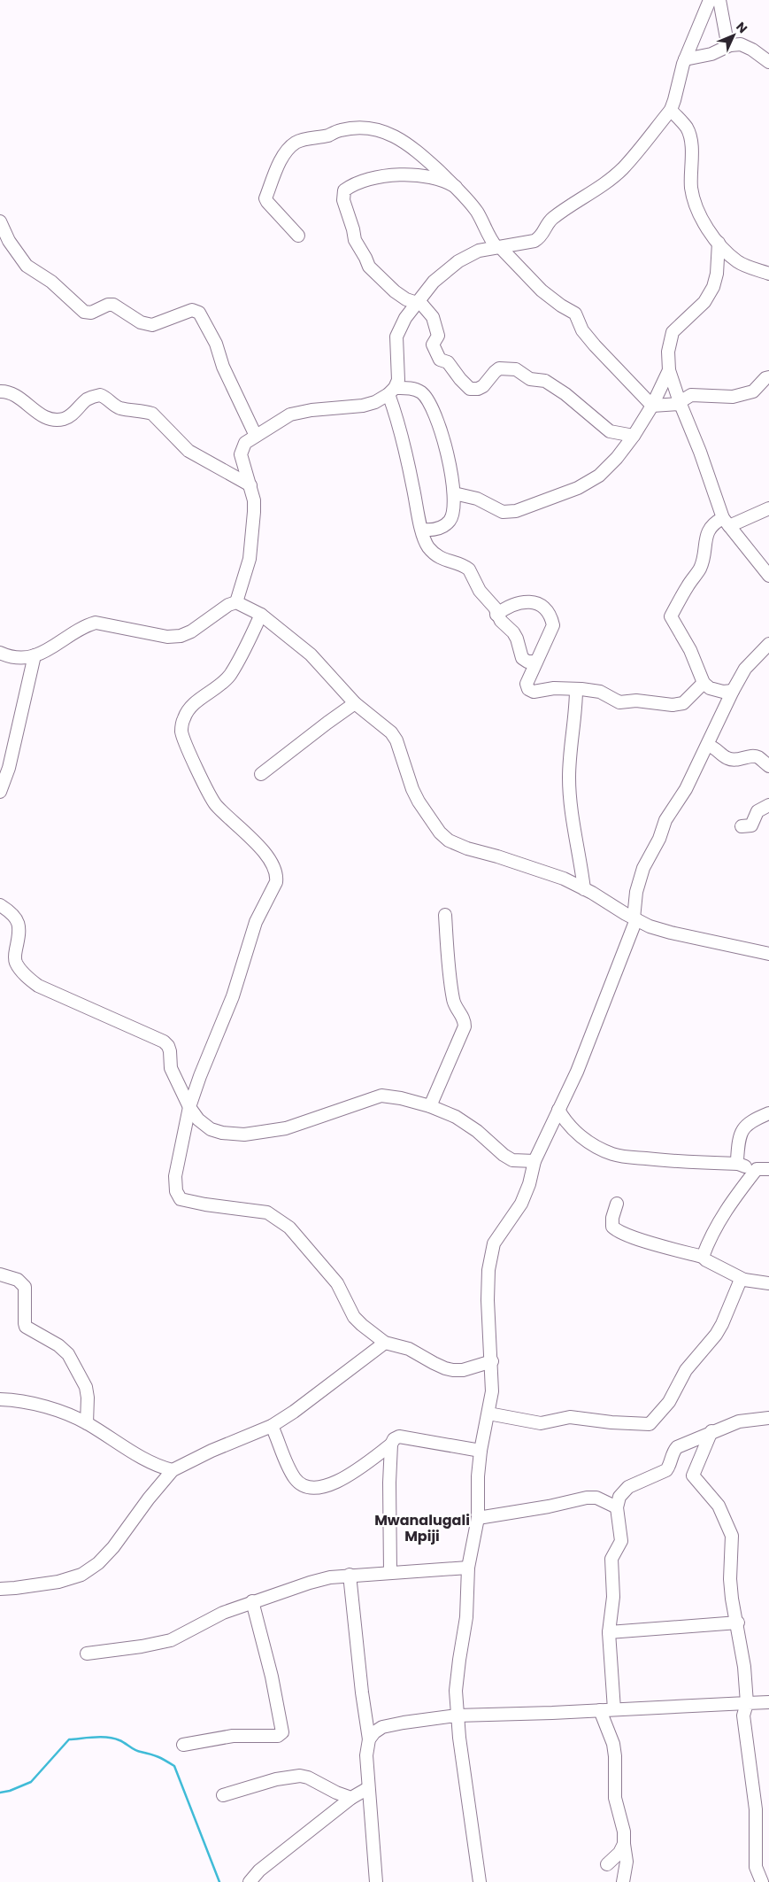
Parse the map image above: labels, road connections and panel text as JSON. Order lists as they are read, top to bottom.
{
  "districts": ["Mwanalugali Mpiji"],
  "north": "top right"
}
